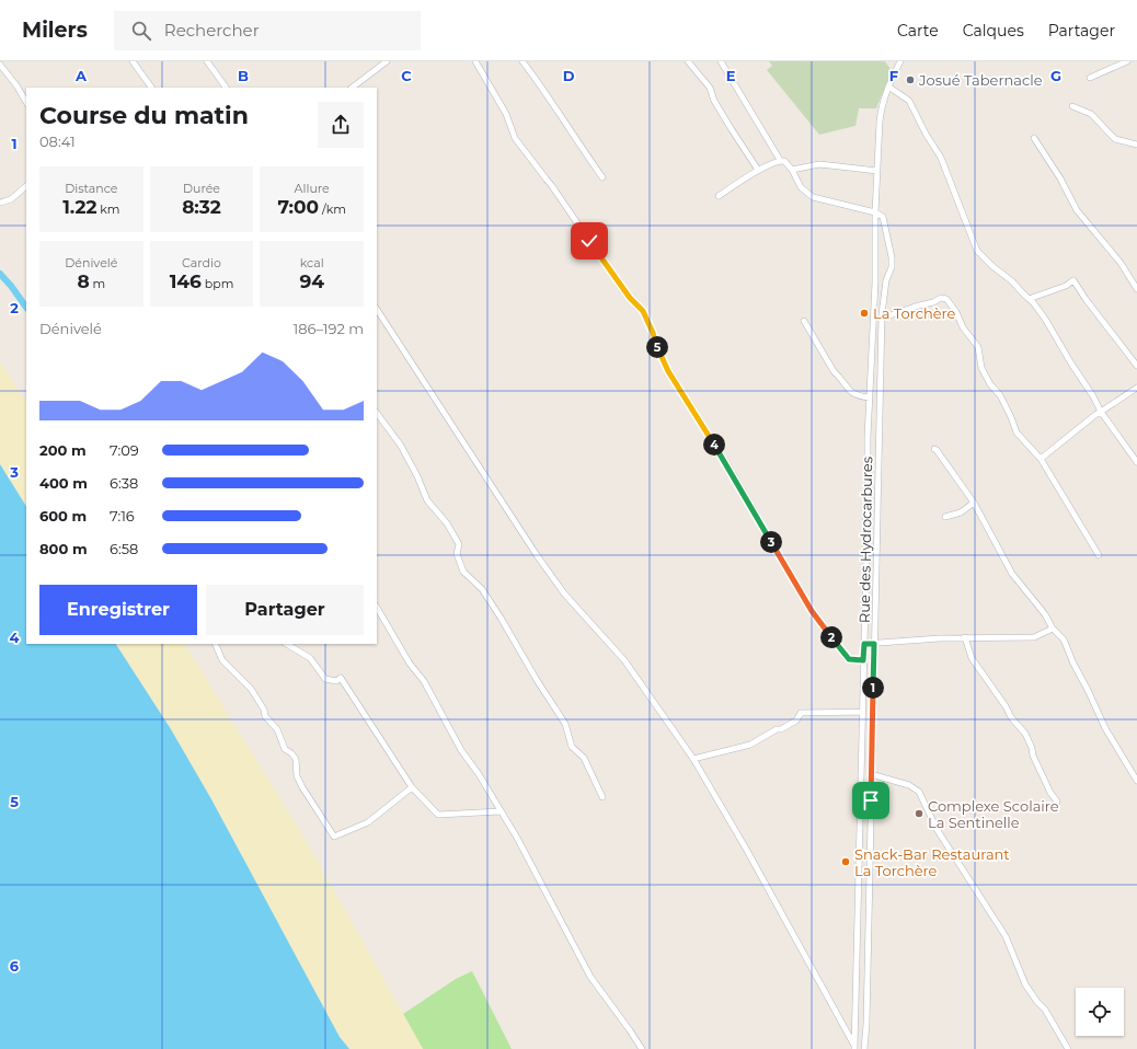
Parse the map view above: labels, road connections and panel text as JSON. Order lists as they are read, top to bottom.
{
  "streets": {
    "street": ["Rue des Hydrocarbures"]
  },
  "places": [
    "Josué Tabernacle",
    "La Torchère",
    "Complexe Scolaire La Sentinelle",
    "Snack-Bar Restaurant La Torchère"
  ],
  "page": {
    "header": "Milers",
    "search": "Rechercher",
    "nav": ["Carte", "Calques", "Partager"],
    "heading": ["Course du matin", "08:41"],
    "stats": [
      ["Distance", "1.22 km"],
      ["Durée", "8:32"],
      ["Allure", "7:00 /km"],
      ["Dénivelé", "8 m"],
      ["Cardio", "146 bpm"],
      ["kcal", "94"]
    ],
    "chart": ["Dénivelé", "186–192 m"],
    "pins": [
      "5",
      "4",
      "3",
      "2",
      "1"
    ],
    "list": [
      {
        "name": "200 m",
        "note": "7:09"
      },
      {
        "name": "400 m",
        "note": "6:38"
      },
      {
        "name": "600 m",
        "note": "7:16"
      },
      {
        "name": "800 m",
        "note": "6:58"
      }
    ],
    "buttons": ["Enregistrer", "Partager"]
  },
  "grid": {
    "columns": [
      "A",
      "B",
      "C",
      "D",
      "E",
      "F",
      "G"
    ],
    "rows": [
      "1",
      "2",
      "3",
      "4",
      "5",
      "6"
    ]
  }
}
